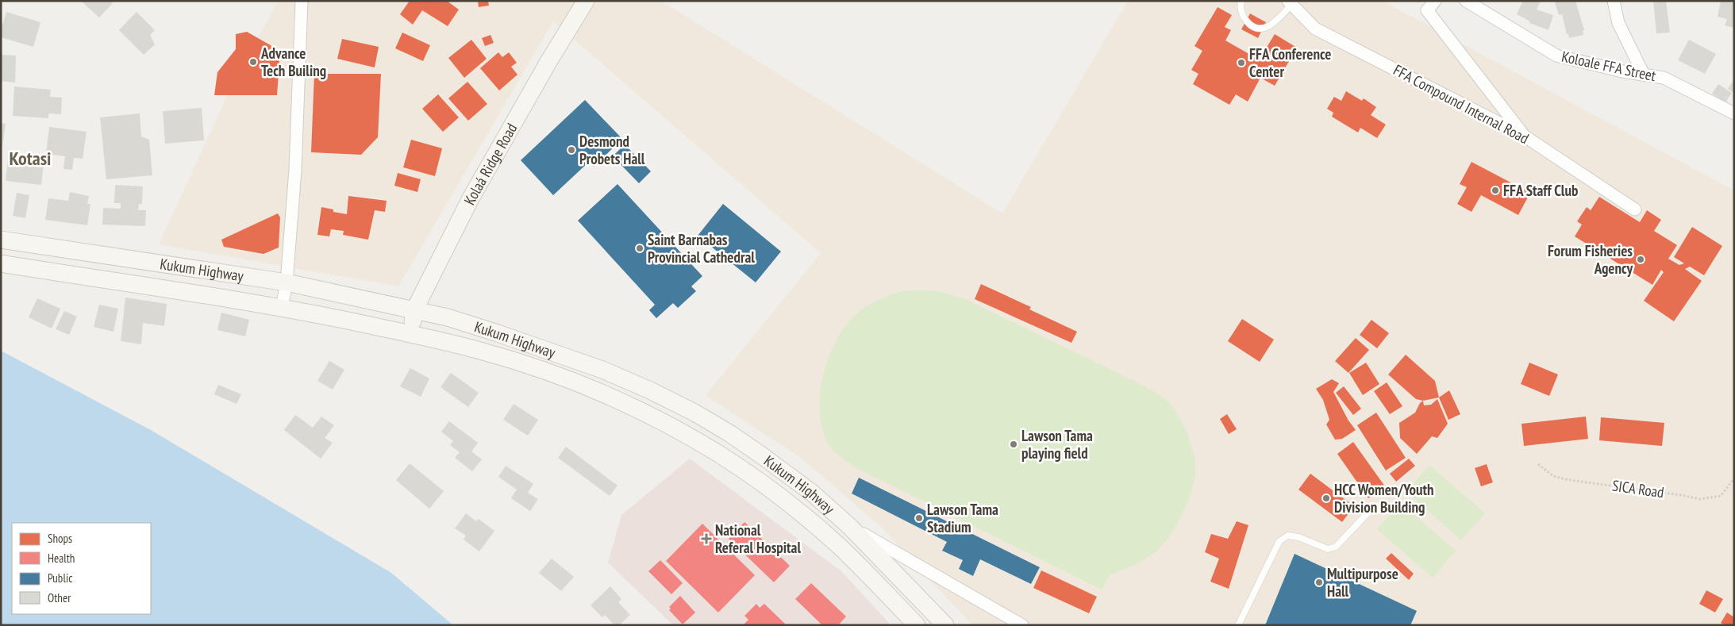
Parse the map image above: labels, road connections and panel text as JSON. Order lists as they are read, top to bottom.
{
  "streets": {
    "main road": ["Kolaá Ridge Road", "Kukum Highway"],
    "street": ["Koloale FFA Street", "FFA Compound Internal Road"],
    "path": ["SICA Road"]
  },
  "crossings": [
    ["Kolaá Ridge Road", "Kukum Highway"]
  ],
  "districts": ["Kotasi"],
  "places": {
    "other": [
      "Advance Tech Builing",
      "FFA Conference Center",
      "Desmond Probets Hall",
      "FFA Staff Club",
      "Saint Barnabas Provincial Cathedral",
      "Forum Fisheries Agency",
      "Lawson Tama playing field",
      "HCC Women/Youth Division Building",
      "Lawson Tama Stadium",
      "Multipurpose Hall"
    ],
    "health": ["National Referal Hospital"]
  },
  "legend": [
    "Shops",
    "Health",
    "Public",
    "Other"
  ]
}
